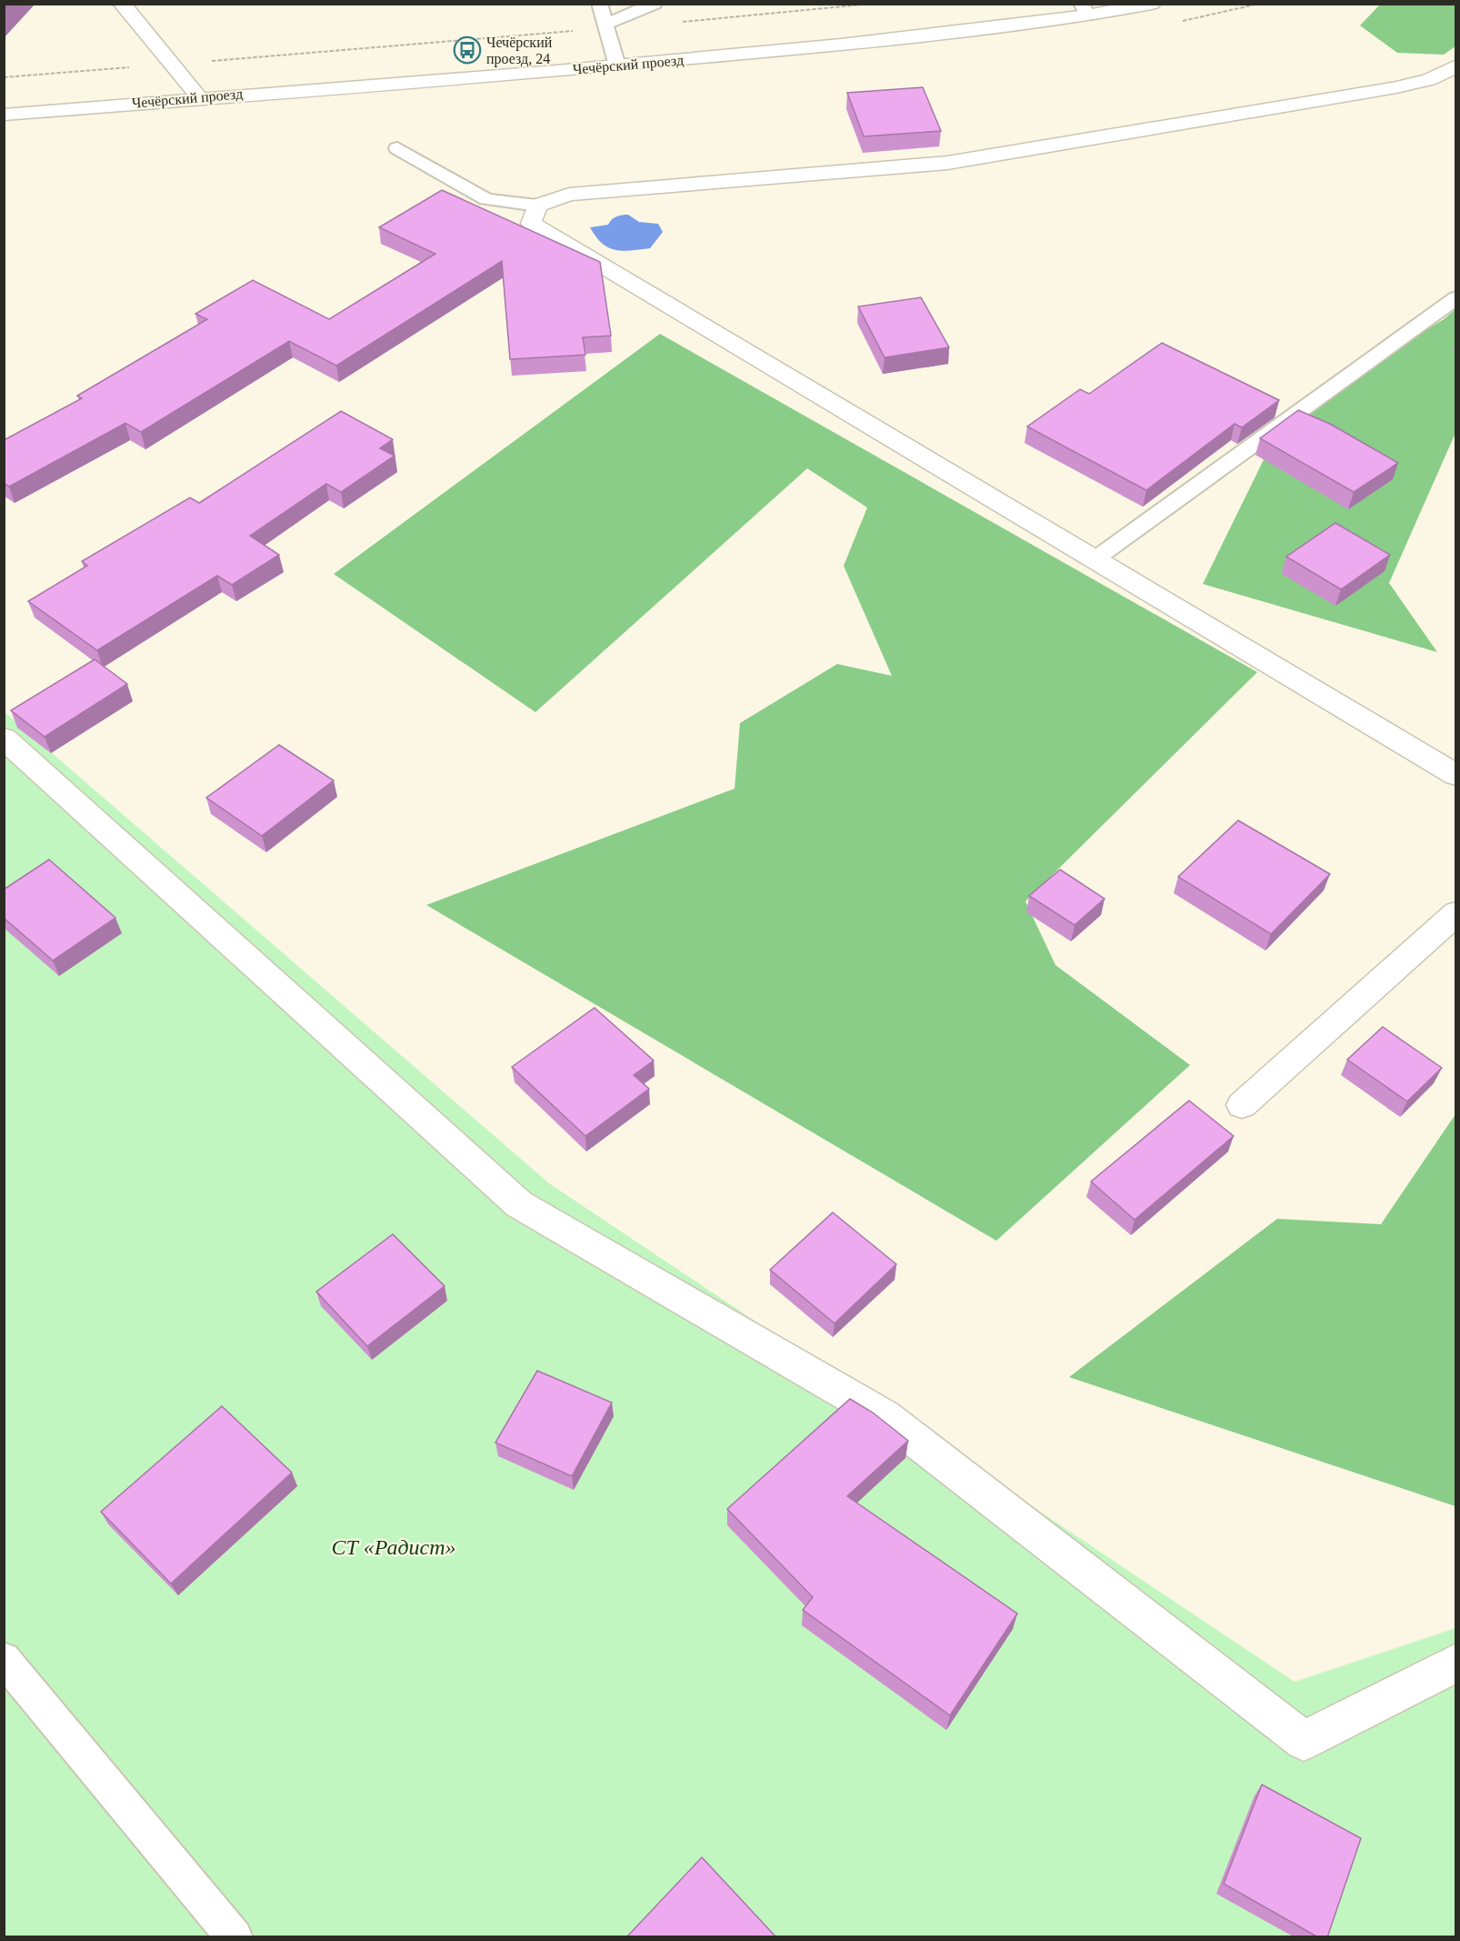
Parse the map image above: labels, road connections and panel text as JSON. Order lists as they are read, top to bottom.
{
  "streets": {
    "street": ["Чечёрский проезд"]
  },
  "parks": ["СТ «Радист»"],
  "places": {
    "bus stop": ["Чечёрский проезд, 24"]
  }
}
